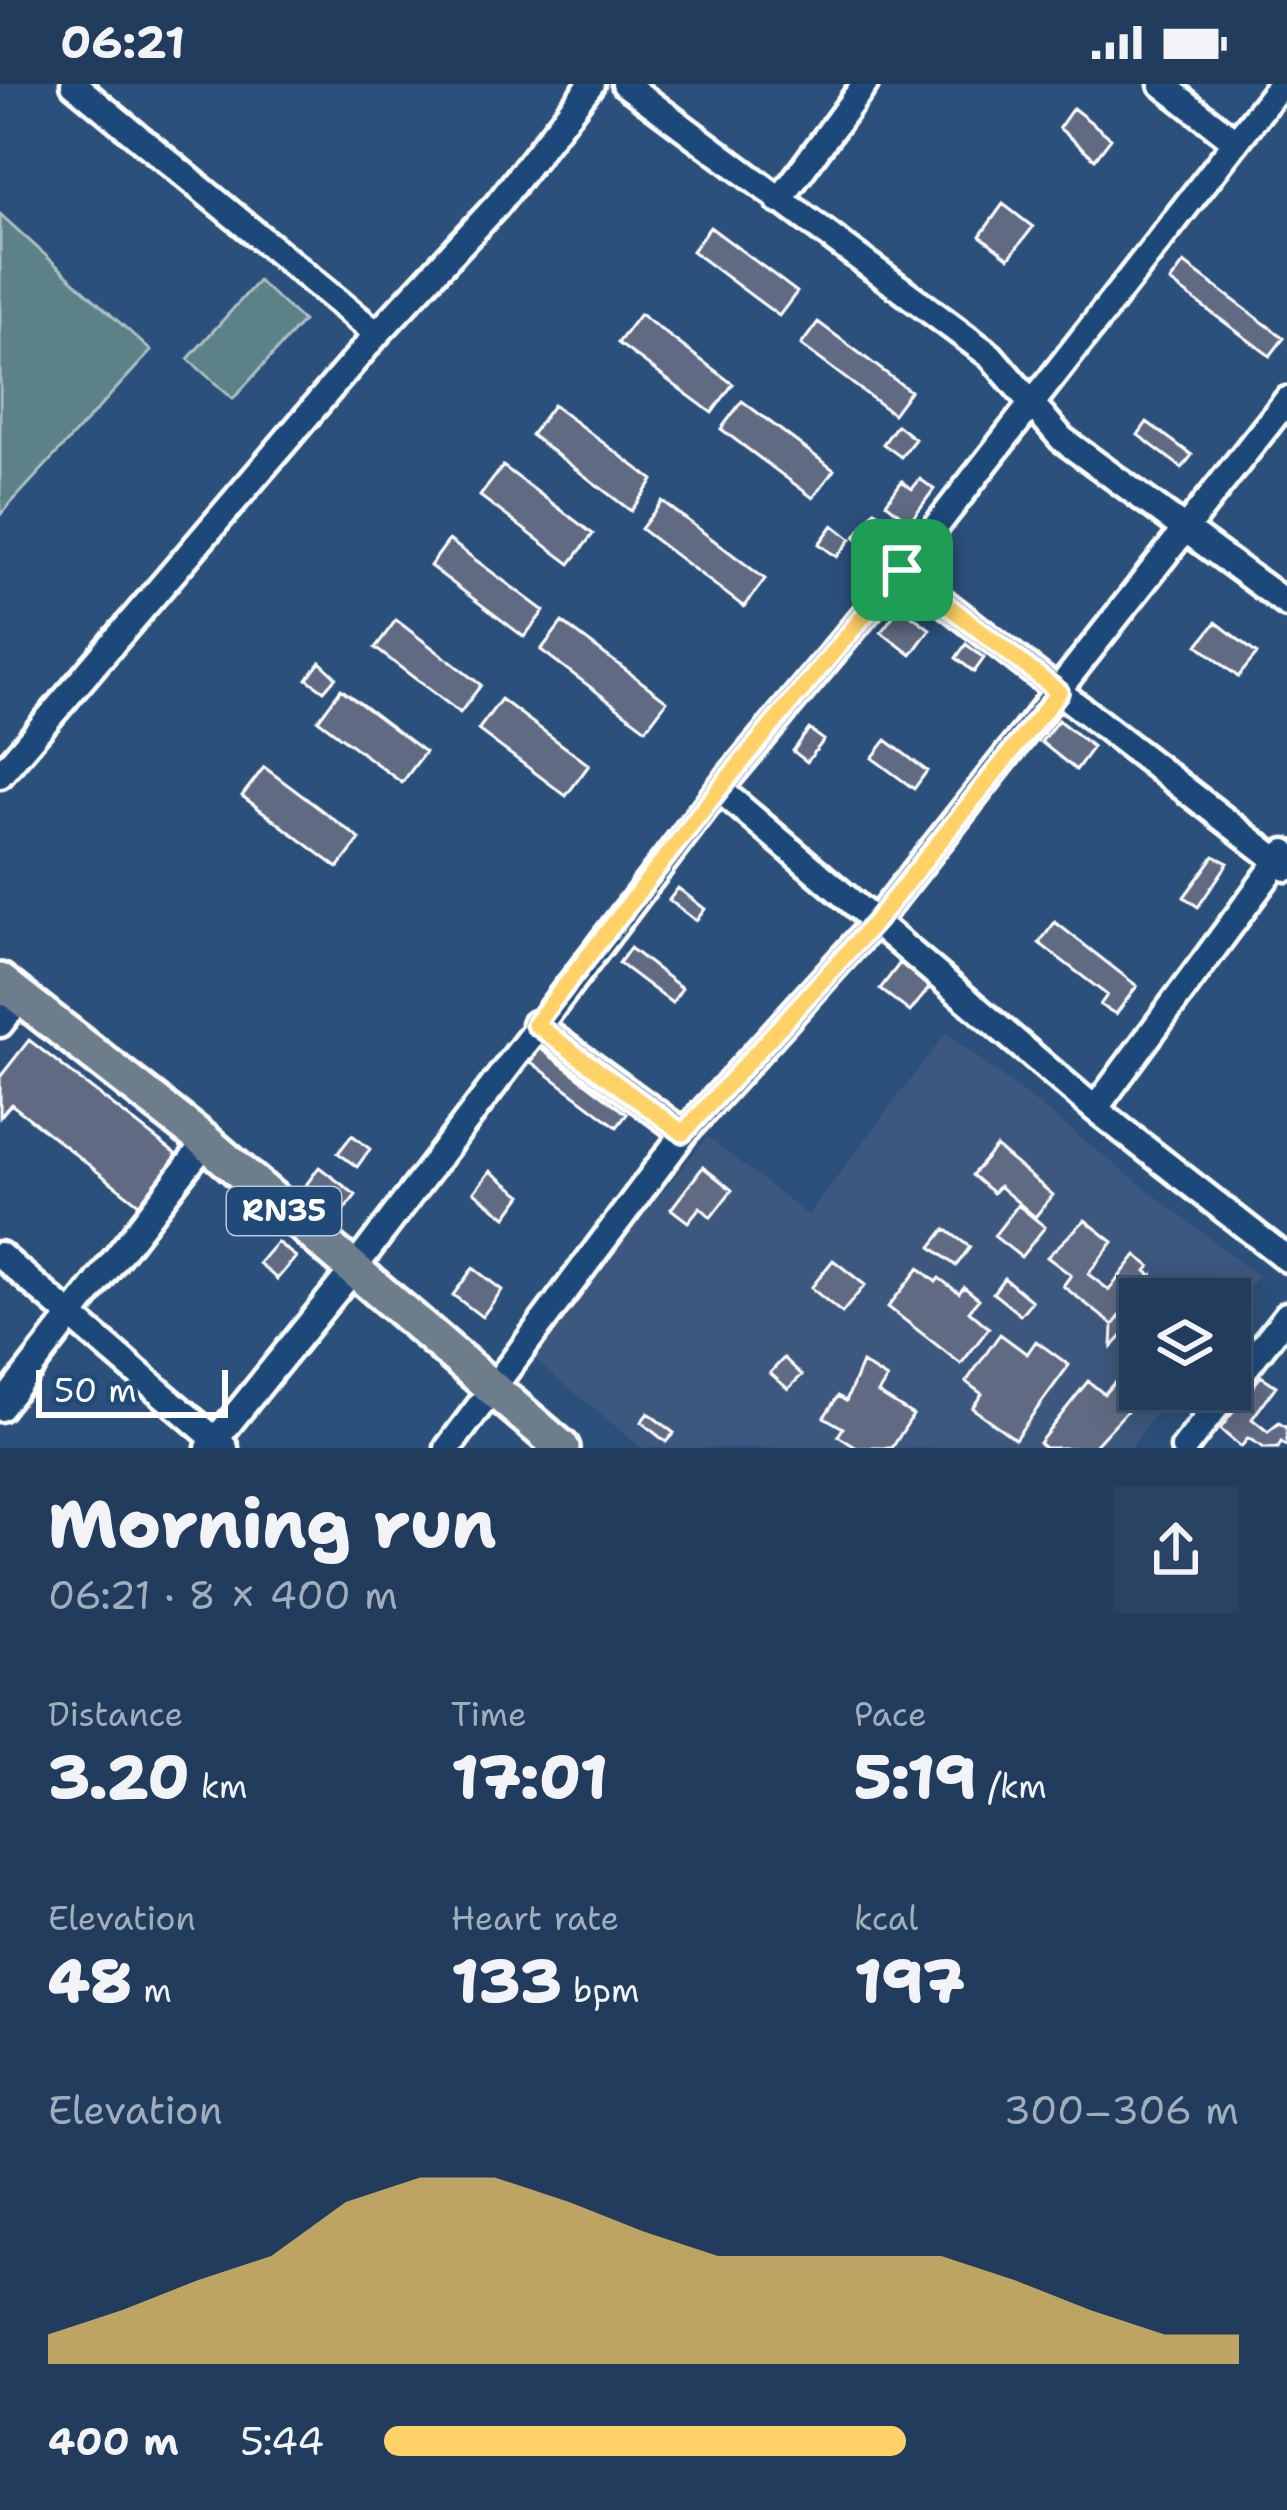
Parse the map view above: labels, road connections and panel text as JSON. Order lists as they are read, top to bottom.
{
  "streets": {
    "main road": ["RN35"]
  },
  "scale_bar": "50 m",
  "page": {
    "status": "06:21",
    "scale": "50 m",
    "heading": ["Morning run", "06:21 · 8 × 400 m"],
    "stats": [
      ["Distance", "3.20 km"],
      ["Time", "17:01"],
      ["Pace", "5:19 /km"],
      ["Elevation", "48 m"],
      ["Heart rate", "133 bpm"],
      ["kcal", "197"]
    ],
    "chart": ["Elevation", "300–306 m"],
    "list": [
      {
        "name": "400 m",
        "note": "5:44"
      }
    ]
  }
}
